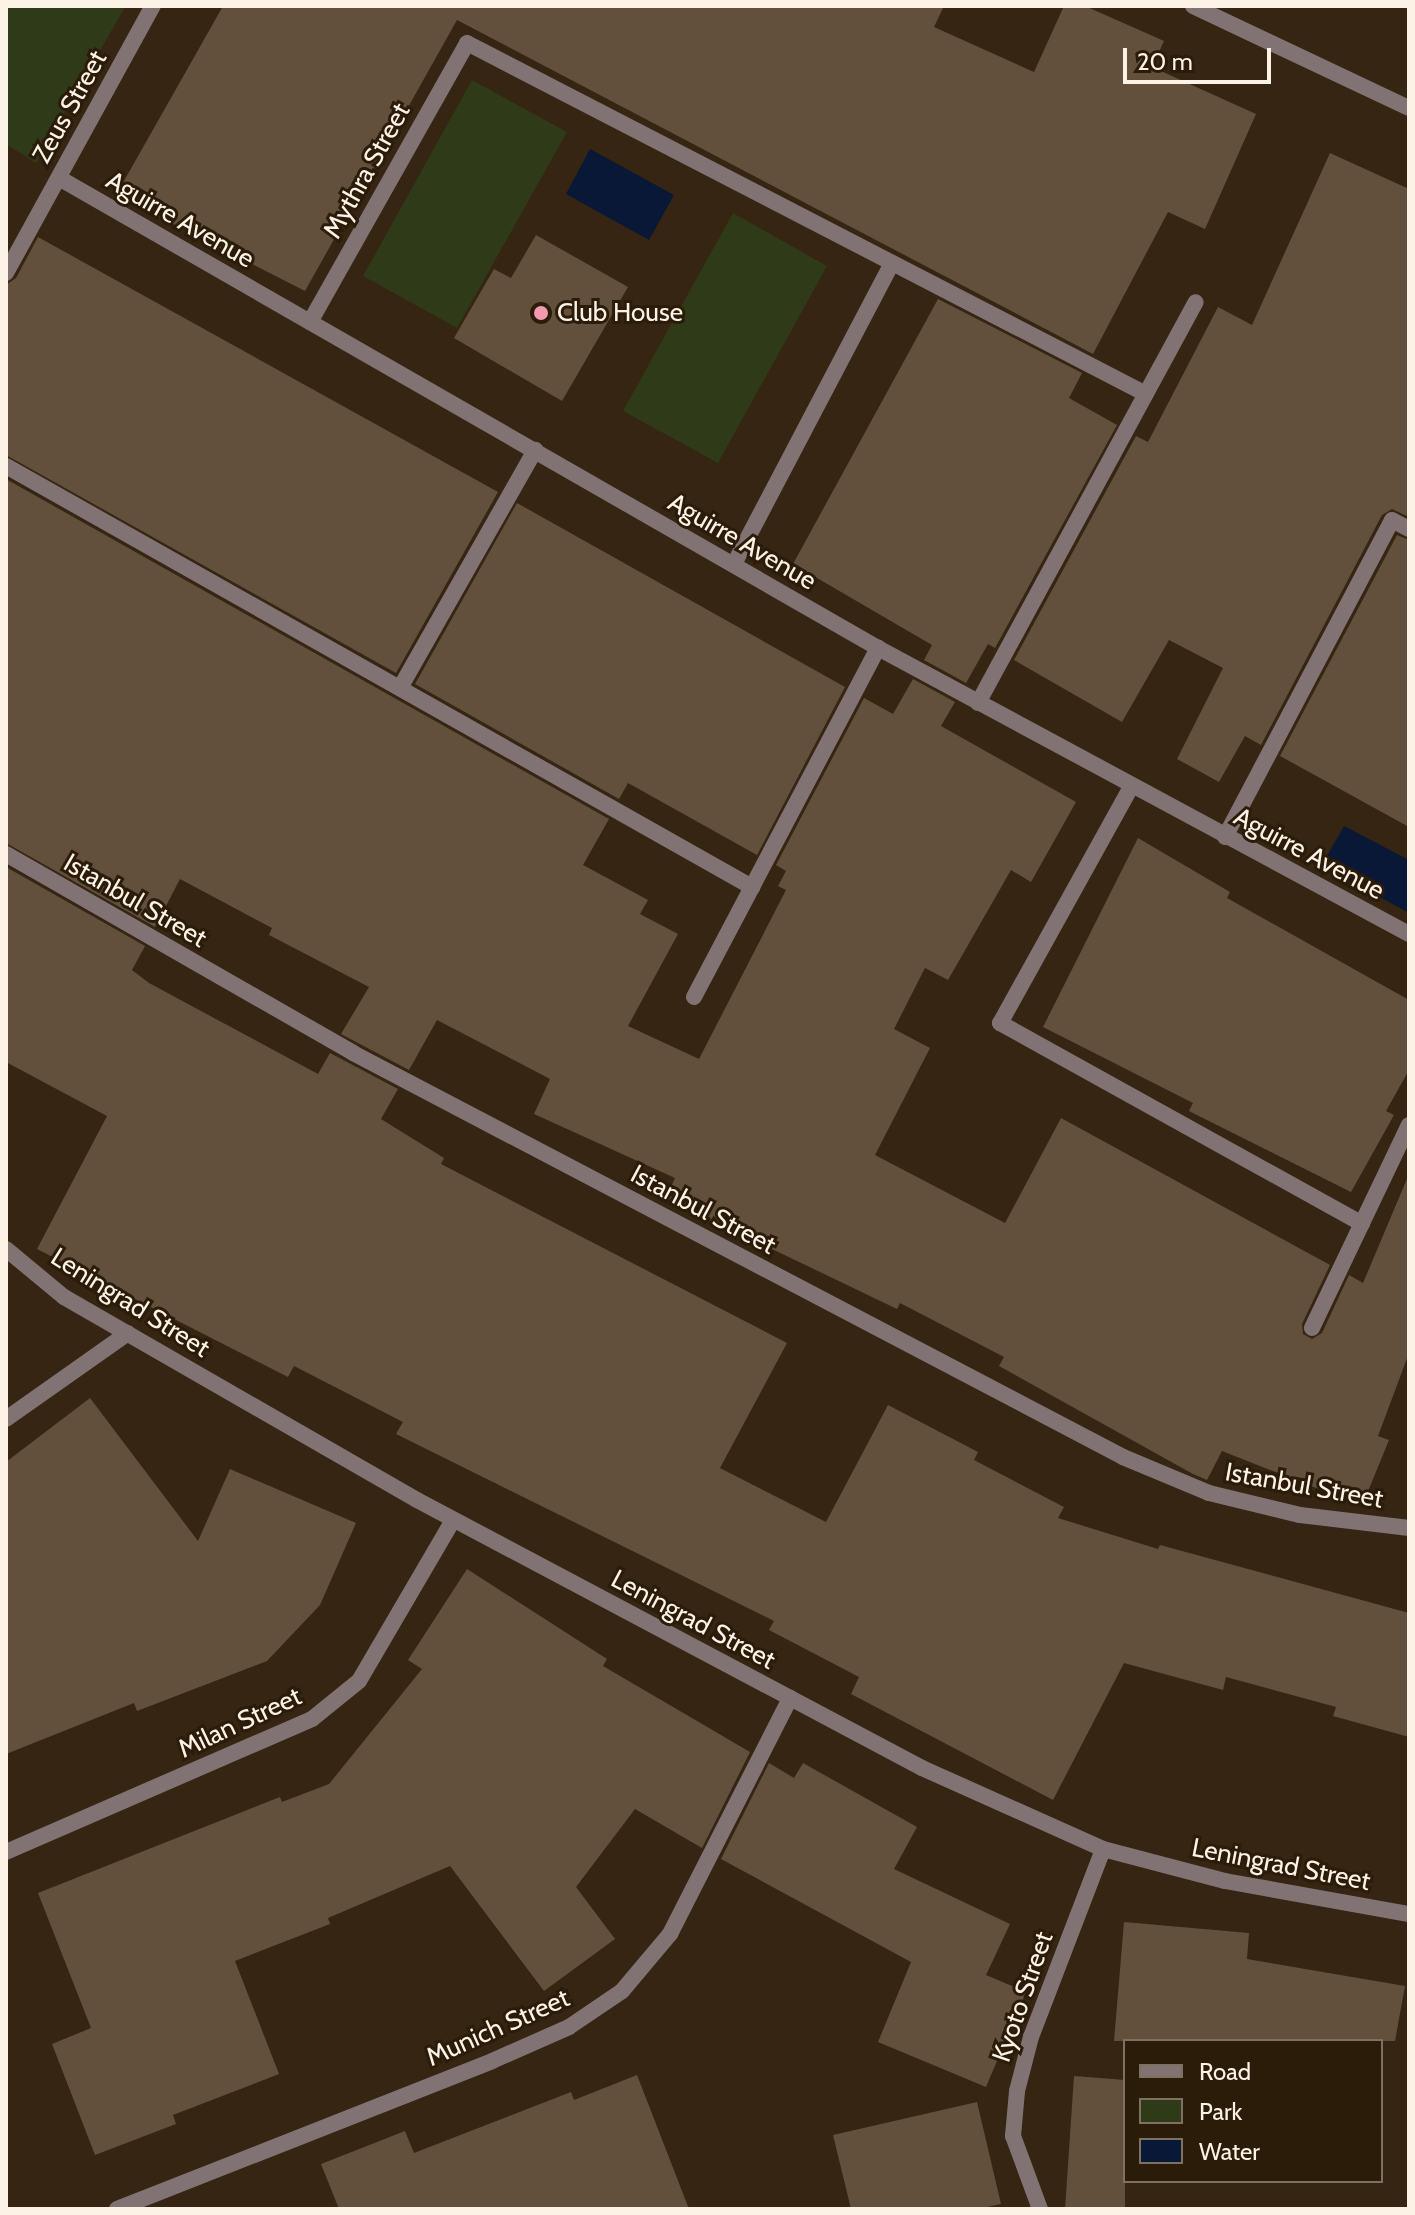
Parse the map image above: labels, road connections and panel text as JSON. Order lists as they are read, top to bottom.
{
  "streets": {
    "street": [
      "Zeus Street",
      "Mythra Street",
      "Aguirre Avenue",
      "Istanbul Street",
      "Leningrad Street",
      "Milan Street",
      "Kyoto Street",
      "Munich Street"
    ]
  },
  "crossings": [
    ["Zeus Street", "Aguirre Avenue"],
    ["Mythra Street", "Aguirre Avenue"],
    ["Leningrad Street", "Milan Street"],
    ["Leningrad Street", "Kyoto Street"],
    ["Leningrad Street", "Munich Street"]
  ],
  "places": ["Club House"],
  "legend": ["Road", "Park", "Water"],
  "scale_bar": "20 m"
}
